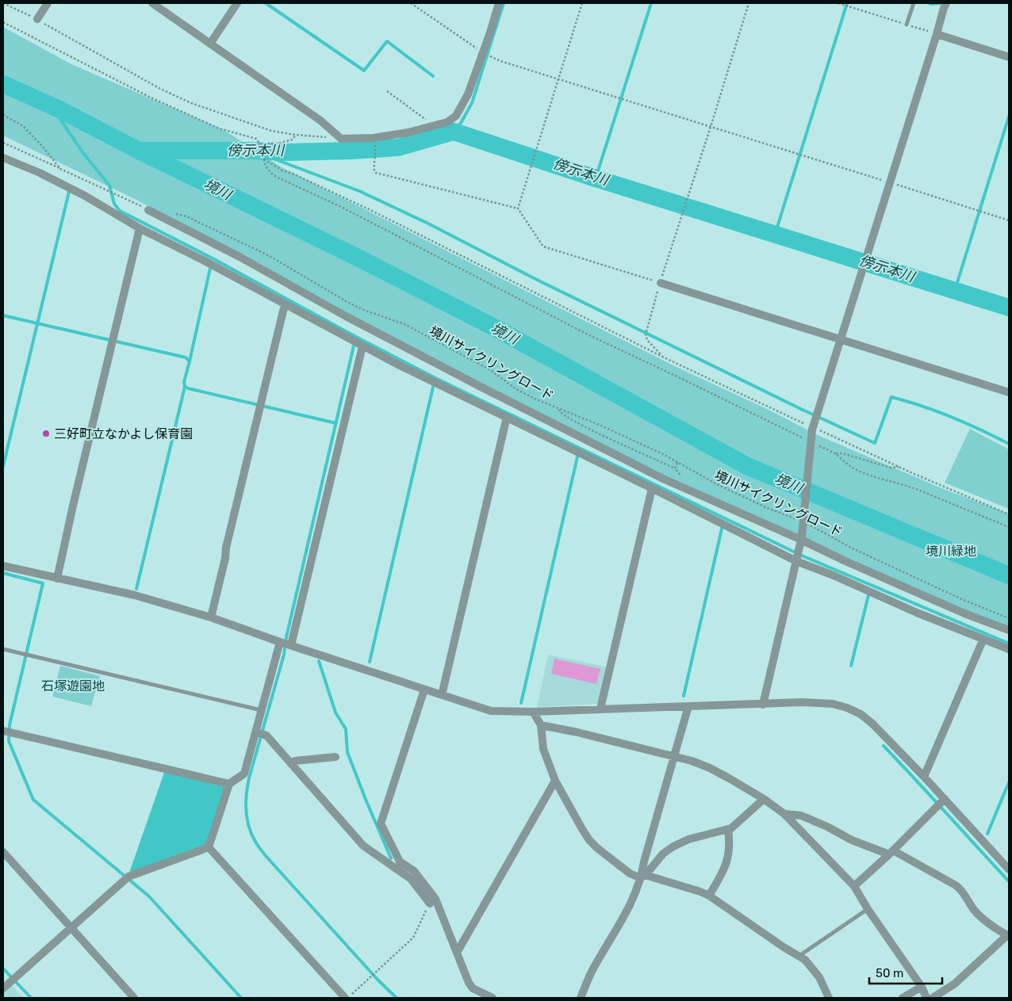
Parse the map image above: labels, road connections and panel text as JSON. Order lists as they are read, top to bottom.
{
  "streets": {
    "path": ["境川サイクリングロード"]
  },
  "water": ["傍示本川", "境川"],
  "parks": ["境川緑地", "石塚遊園地"],
  "places": ["三好町立なかよし保育園"],
  "scale_bar": "50 m"
}
